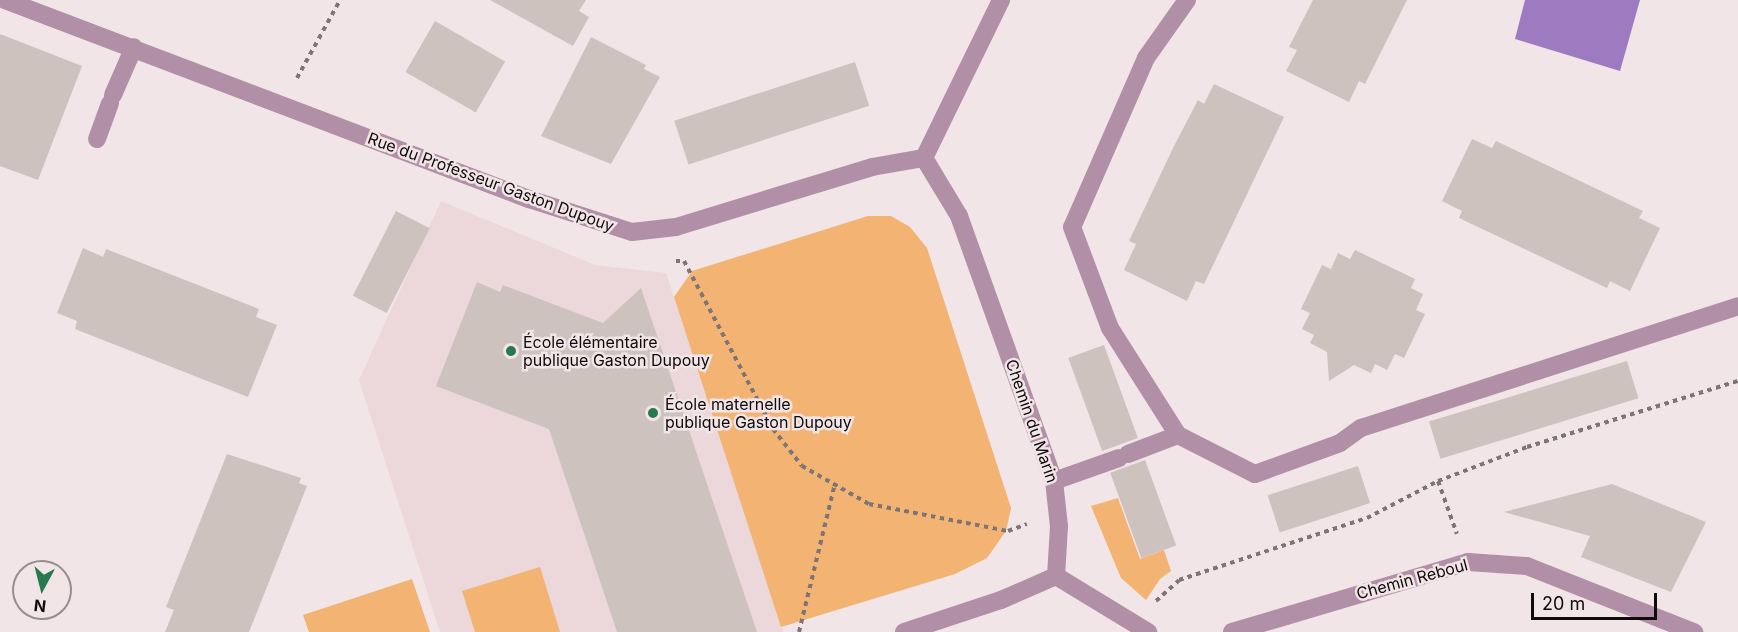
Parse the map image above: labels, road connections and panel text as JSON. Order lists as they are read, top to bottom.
{
  "streets": {
    "street": ["Rue du Professeur Gaston Dupouy", "Chemin du Marin", "Chemin Reboul"]
  },
  "crossings": [
    ["Rue du Professeur Gaston Dupouy", "Chemin du Marin"]
  ],
  "places": ["École élémentaire publique Gaston Dupouy", "École maternelle publique Gaston Dupouy"],
  "scale_bar": "20 m",
  "north": "bottom"
}
